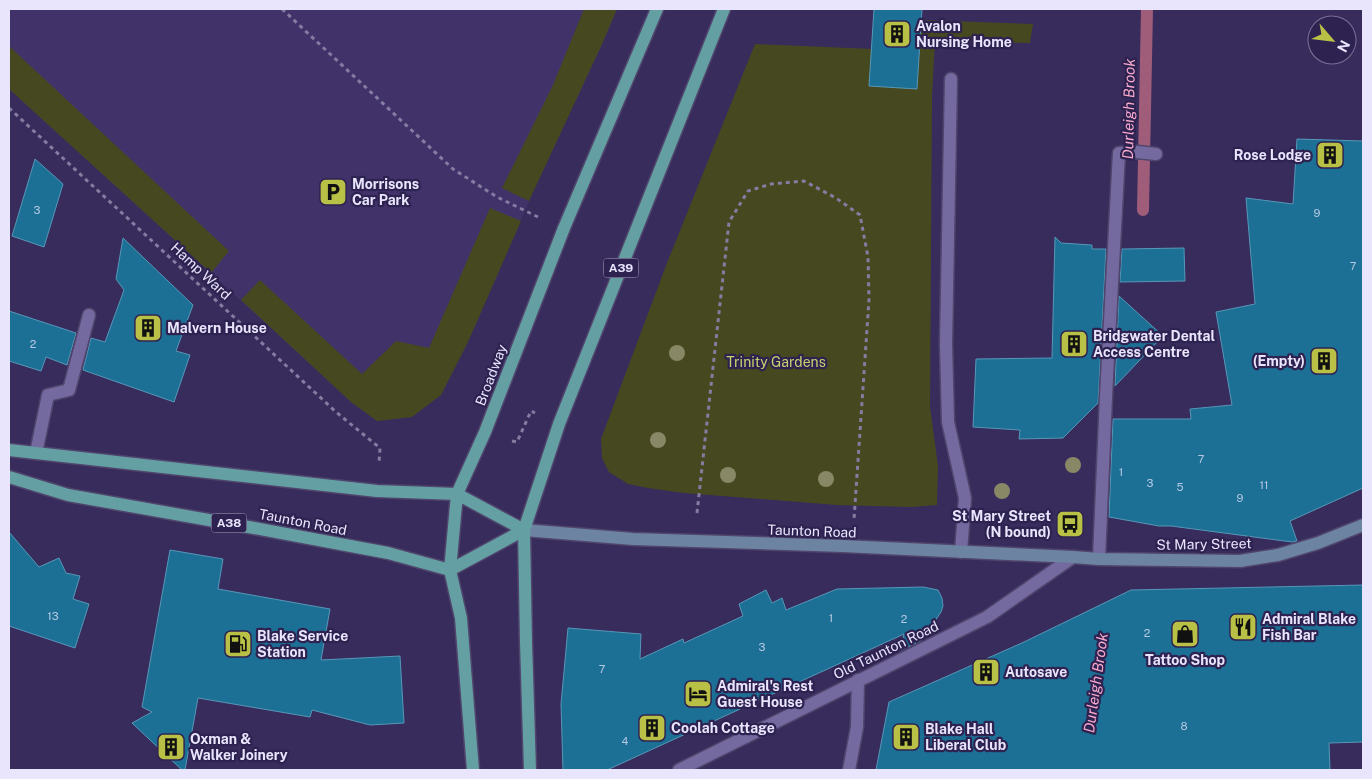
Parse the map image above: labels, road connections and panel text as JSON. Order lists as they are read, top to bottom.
{
  "streets": {
    "main road": [
      "A39",
      "Broadway",
      "Taunton Road",
      "A38"
    ],
    "street": ["St Mary Street", "Old Taunton Road"],
    "path": ["Hamp Ward"]
  },
  "crossings": [
    ["A39", "Taunton Road"],
    ["Broadway", "Taunton Road"],
    ["Taunton Road", "St Mary Street"],
    ["Taunton Road", "Old Taunton Road"]
  ],
  "water": ["Durleigh Brook"],
  "parks": ["Trinity Gardens"],
  "places": {
    "building": [
      "Avalon Nursing Home",
      "Rose Lodge",
      "Malvern House",
      "Bridgwater Dental Access Centre",
      "(Empty)",
      "Autosave",
      "Coolah Cottage",
      "Blake Hall Liberal Club",
      "Oxman & Walker Joinery"
    ],
    "parking": ["Morrisons Car Park"],
    "bus stop": ["St Mary Street (N bound)"],
    "restaurant": ["Admiral Blake Fish Bar"],
    "shop": ["Tattoo Shop"],
    "fuel station": ["Blake Service Station"],
    "hotel": ["Admiral's Rest Guest House"]
  },
  "house_numbers": [
    "3",
    "9",
    "7",
    "2",
    "7",
    "1",
    "3",
    "11",
    "5",
    "9",
    "13",
    "1",
    "2",
    "2",
    "3",
    "7",
    "8",
    "4"
  ],
  "north": "bottom right"
}
